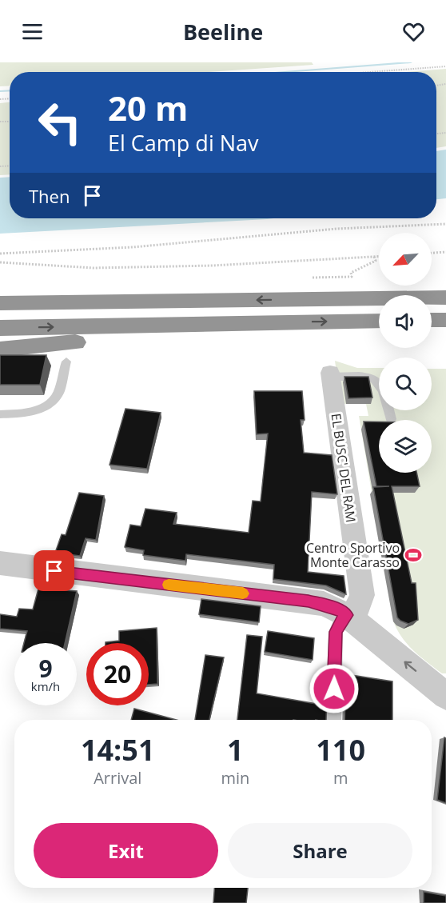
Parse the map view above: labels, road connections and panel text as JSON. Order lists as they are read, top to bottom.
{
  "streets": {
    "street": ["EL BUSC' DEL RAM"]
  },
  "places": {
    "sports": ["Centro Sportivo Monte Carasso"]
  },
  "north": "bottom left",
  "page": {
    "header": "Beeline",
    "turn": ["20 m", "El Camp di Nav"],
    "then": "Then",
    "speed": "9 km/h",
    "limit": "20",
    "eta": [
      "14:51",
      "Arrival",
      "1",
      "min",
      "110",
      "m"
    ],
    "buttons": ["Exit", "Share"]
  }
}
